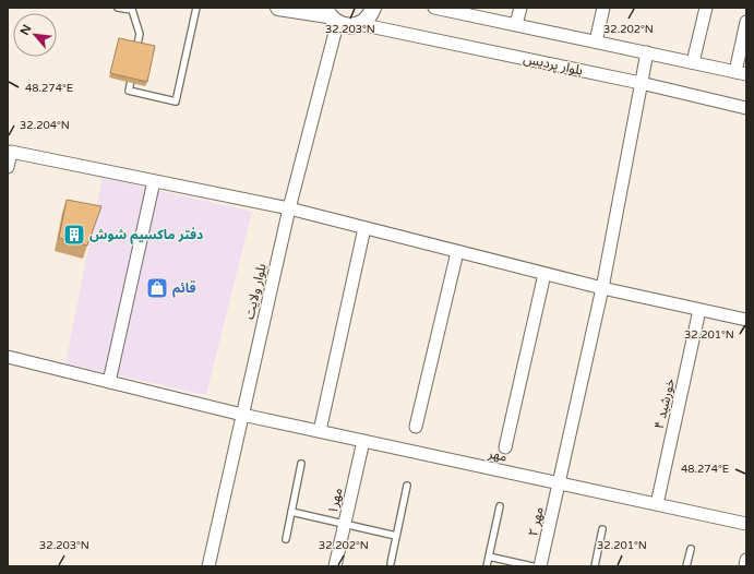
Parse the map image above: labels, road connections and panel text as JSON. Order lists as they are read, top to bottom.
{
  "streets": {
    "street": [
      "بلوار پردیس",
      "بلوار ولایت",
      "خورشید ۴",
      "مهر",
      "مهر۱",
      "مهر ۲"
    ]
  },
  "crossings": [
    ["بلوار پردیس", "مهر ۲"],
    ["بلوار ولایت", "مهر"],
    ["خورشید ۴", "مهر"],
    ["مهر", "مهر۱"],
    ["مهر", "مهر ۲"]
  ],
  "places": {
    "building": ["دفتر ماکسیم شوش"],
    "shop": ["قائم"]
  },
  "north": "top left",
  "coordinates": [
    "32.203°N",
    "32.202°N",
    "48.274°E",
    "32.204°N",
    "32.201°N"
  ]
}
